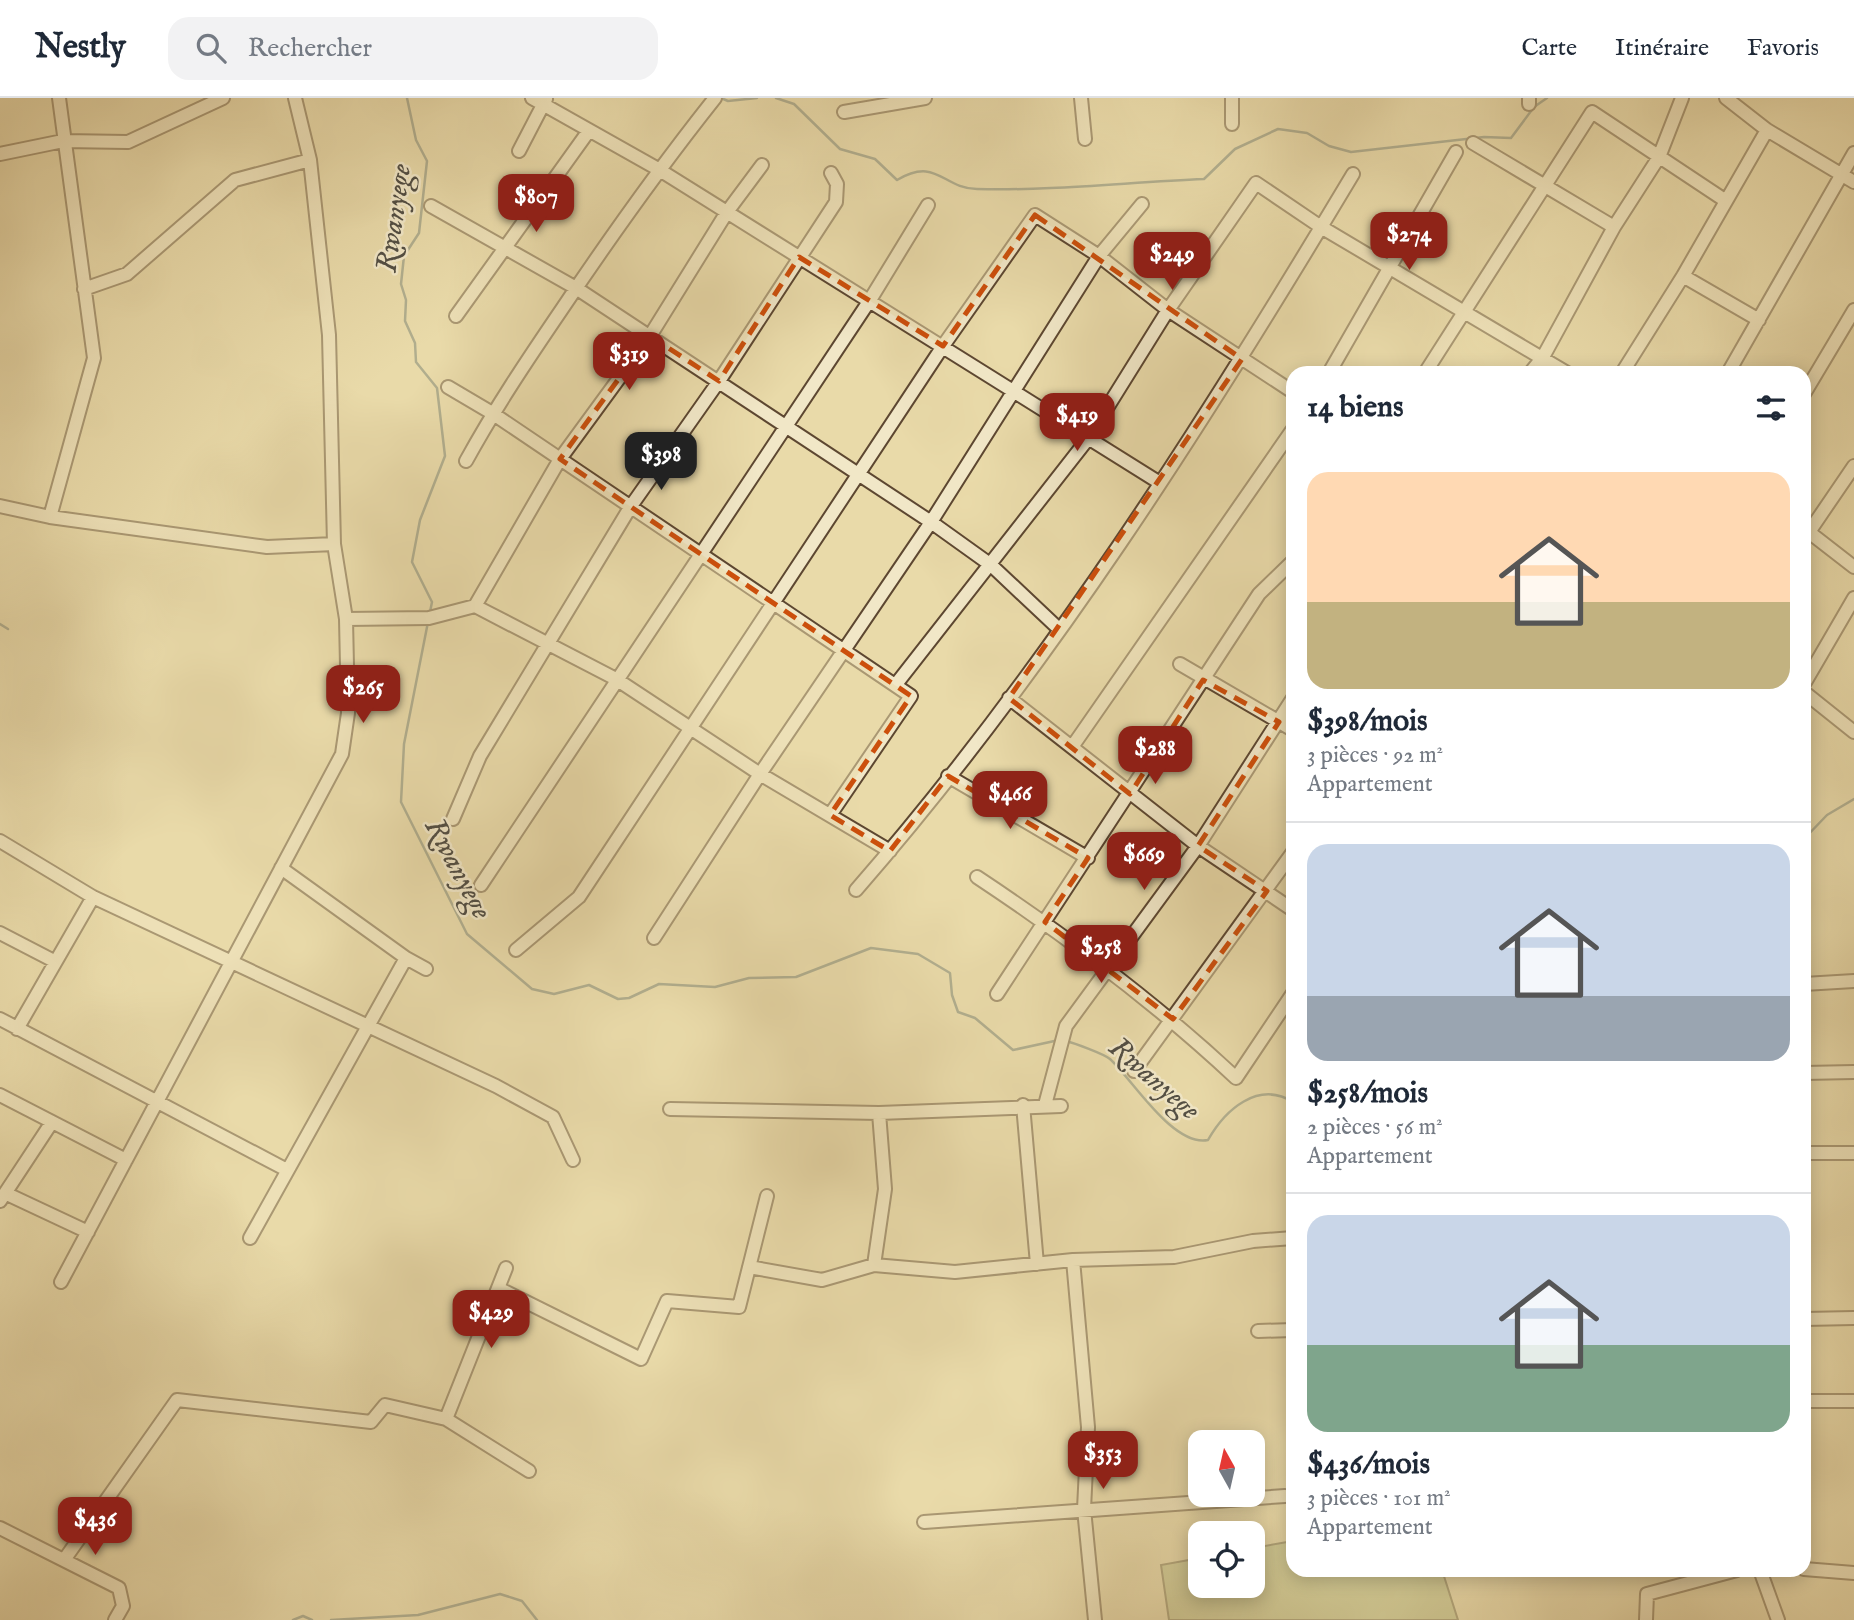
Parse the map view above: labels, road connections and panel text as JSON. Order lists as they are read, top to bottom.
{
  "water": ["Rwanyege"],
  "north": "top",
  "page": {
    "header": "Nestly",
    "search": "Rechercher",
    "nav": ["Carte", "Itinéraire", "Favoris"],
    "price": [
      "$807",
      "$274",
      "$249",
      "$319",
      "$419",
      "$398",
      "$265",
      "$288",
      "$466",
      "$669",
      "$258",
      "$429",
      "$353",
      "$436"
    ],
    "heading": "14 biens",
    "list": [
      {
        "name": "$398/mois",
        "note": "3 pièces · 92 m² · Appartement"
      },
      {
        "name": "$258/mois",
        "note": "2 pièces · 56 m² · Appartement"
      },
      {
        "name": "$436/mois",
        "note": "3 pièces · 101 m² · Appartement"
      }
    ]
  }
}
